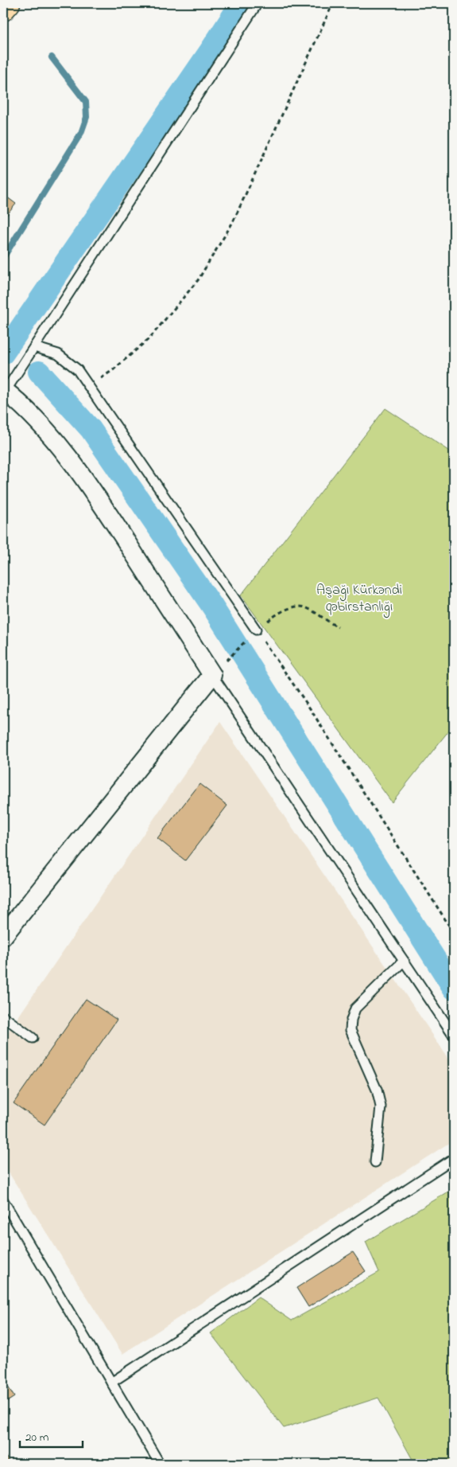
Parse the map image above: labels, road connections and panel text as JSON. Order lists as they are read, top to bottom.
{
  "parks": ["Aşağı Kürkəndi qəbirstanlığı"],
  "scale_bar": "20 m"
}
